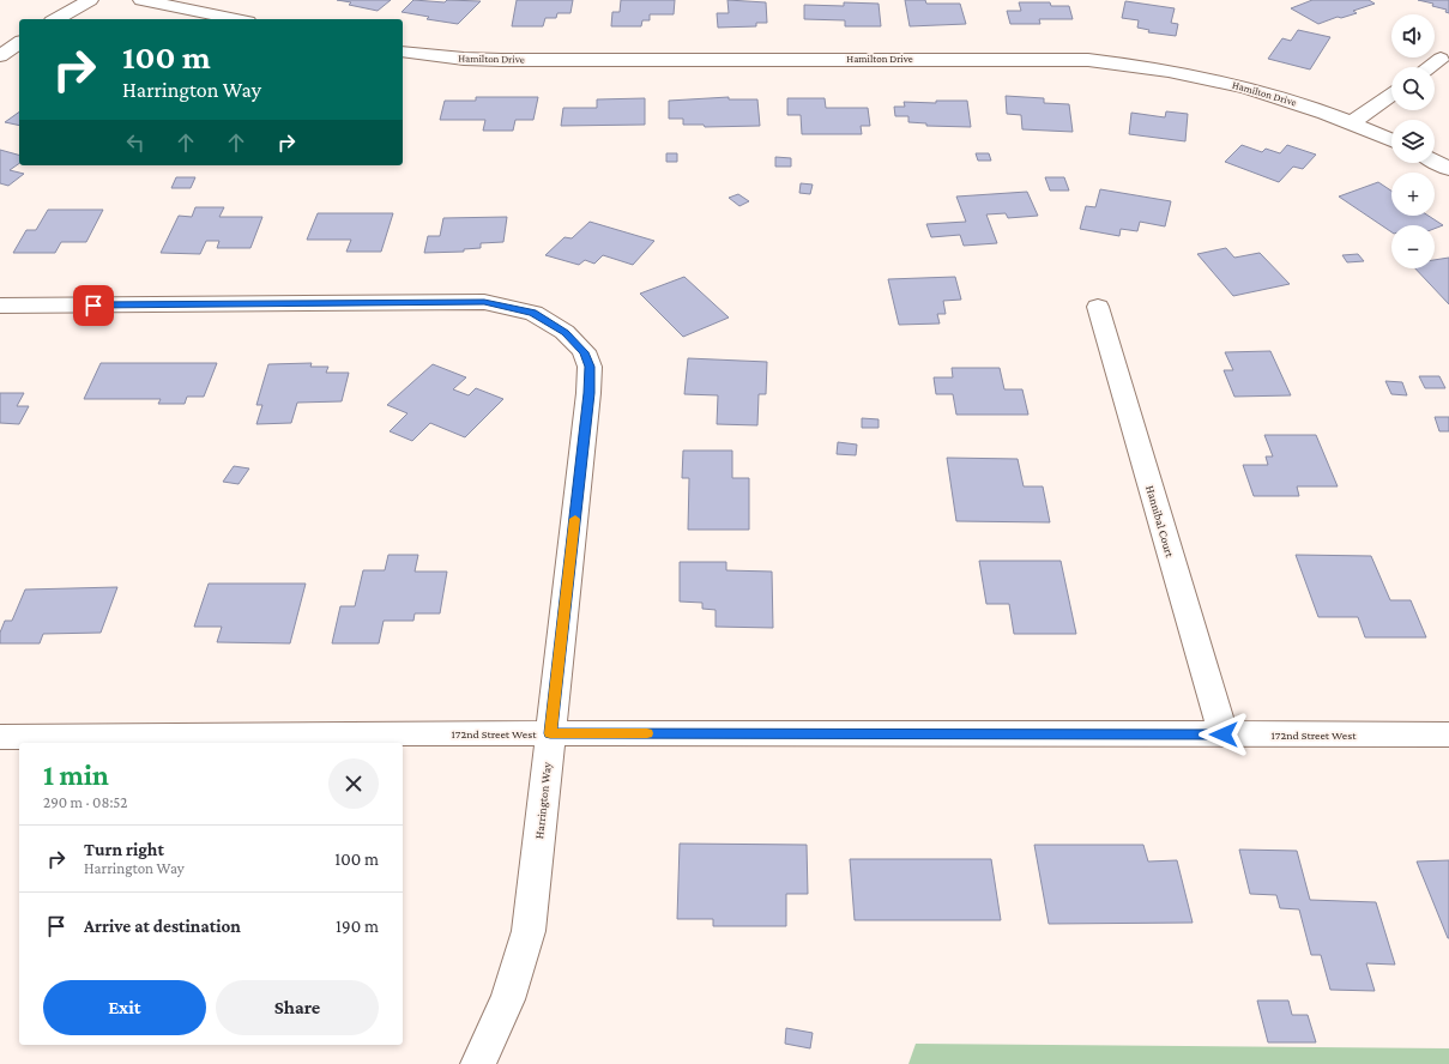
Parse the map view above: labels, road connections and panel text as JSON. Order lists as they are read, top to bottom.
{
  "streets": {
    "street": [
      "Hamilton Drive",
      "Hannibal Court",
      "172nd Street West",
      "Harrington Way"
    ]
  },
  "crossings": [
    ["Hannibal Court", "172nd Street West"],
    ["172nd Street West", "Harrington Way"]
  ],
  "page": {
    "map_buttons": ["+", "−"],
    "turn": ["100 m", "Harrington Way"],
    "heading": ["1 min", "290 m · 08:52"],
    "list": [
      {
        "name": "Turn right",
        "note": "Harrington Way",
        "value": "100 m"
      },
      {
        "name": "Arrive at destination",
        "value": "190 m"
      }
    ],
    "buttons": ["Exit", "Share"]
  }
}
